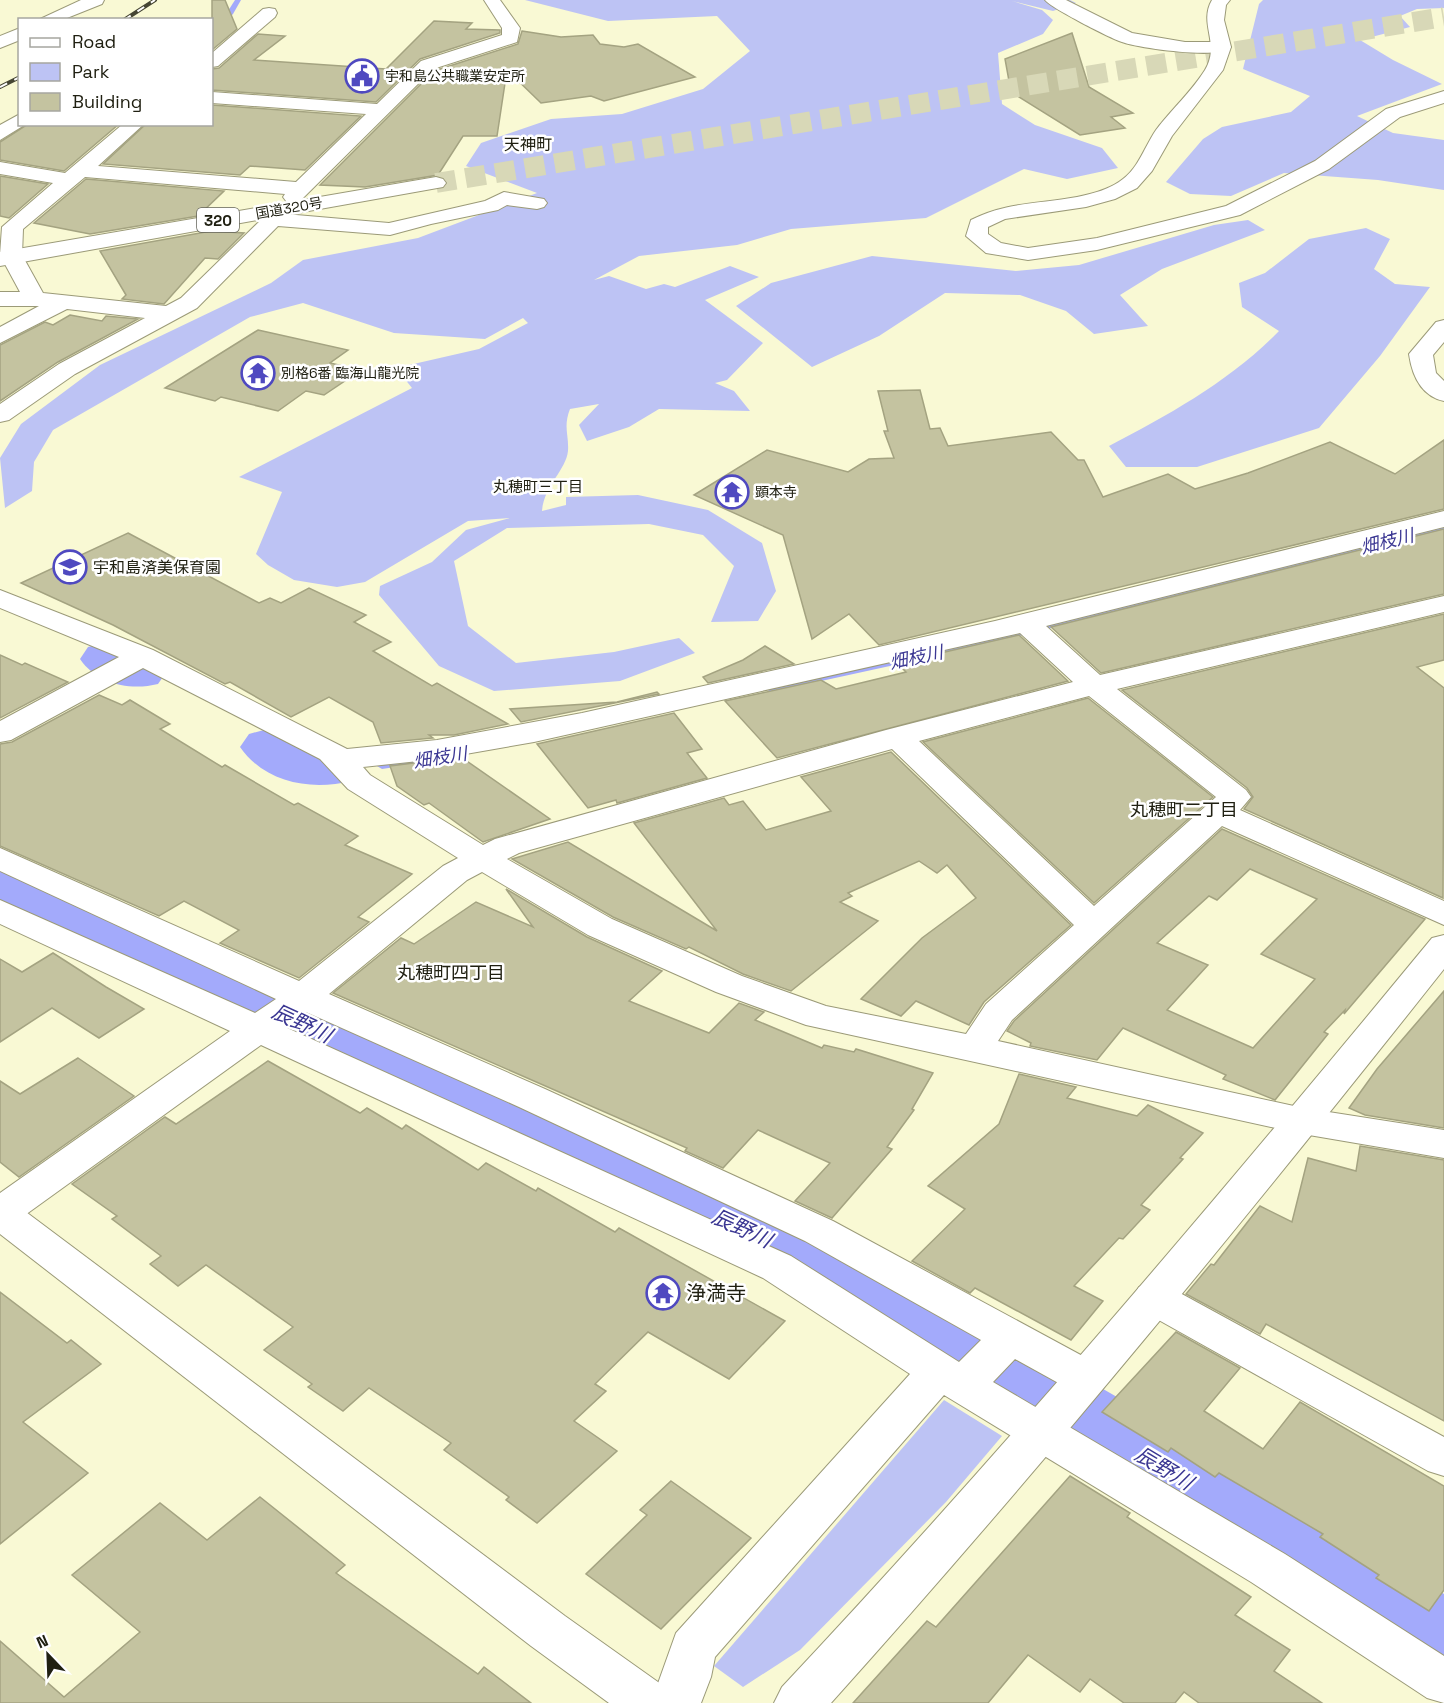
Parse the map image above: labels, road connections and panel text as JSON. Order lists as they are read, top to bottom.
{
  "streets": {
    "main road": ["国道320号", "320"]
  },
  "districts": [
    "天神町",
    "丸穂町三丁目",
    "丸穂町二丁目",
    "丸穂町四丁目"
  ],
  "water": ["畑枝川", "辰野川"],
  "places": {
    "public building": ["宇和島公共職業安定所"],
    "temple": ["別格6番 臨海山龍光院", "顕本寺", "浄満寺"],
    "school or university": ["宇和島済美保育園"]
  },
  "legend": ["Road", "Park", "Building"],
  "north": "top left"
}
